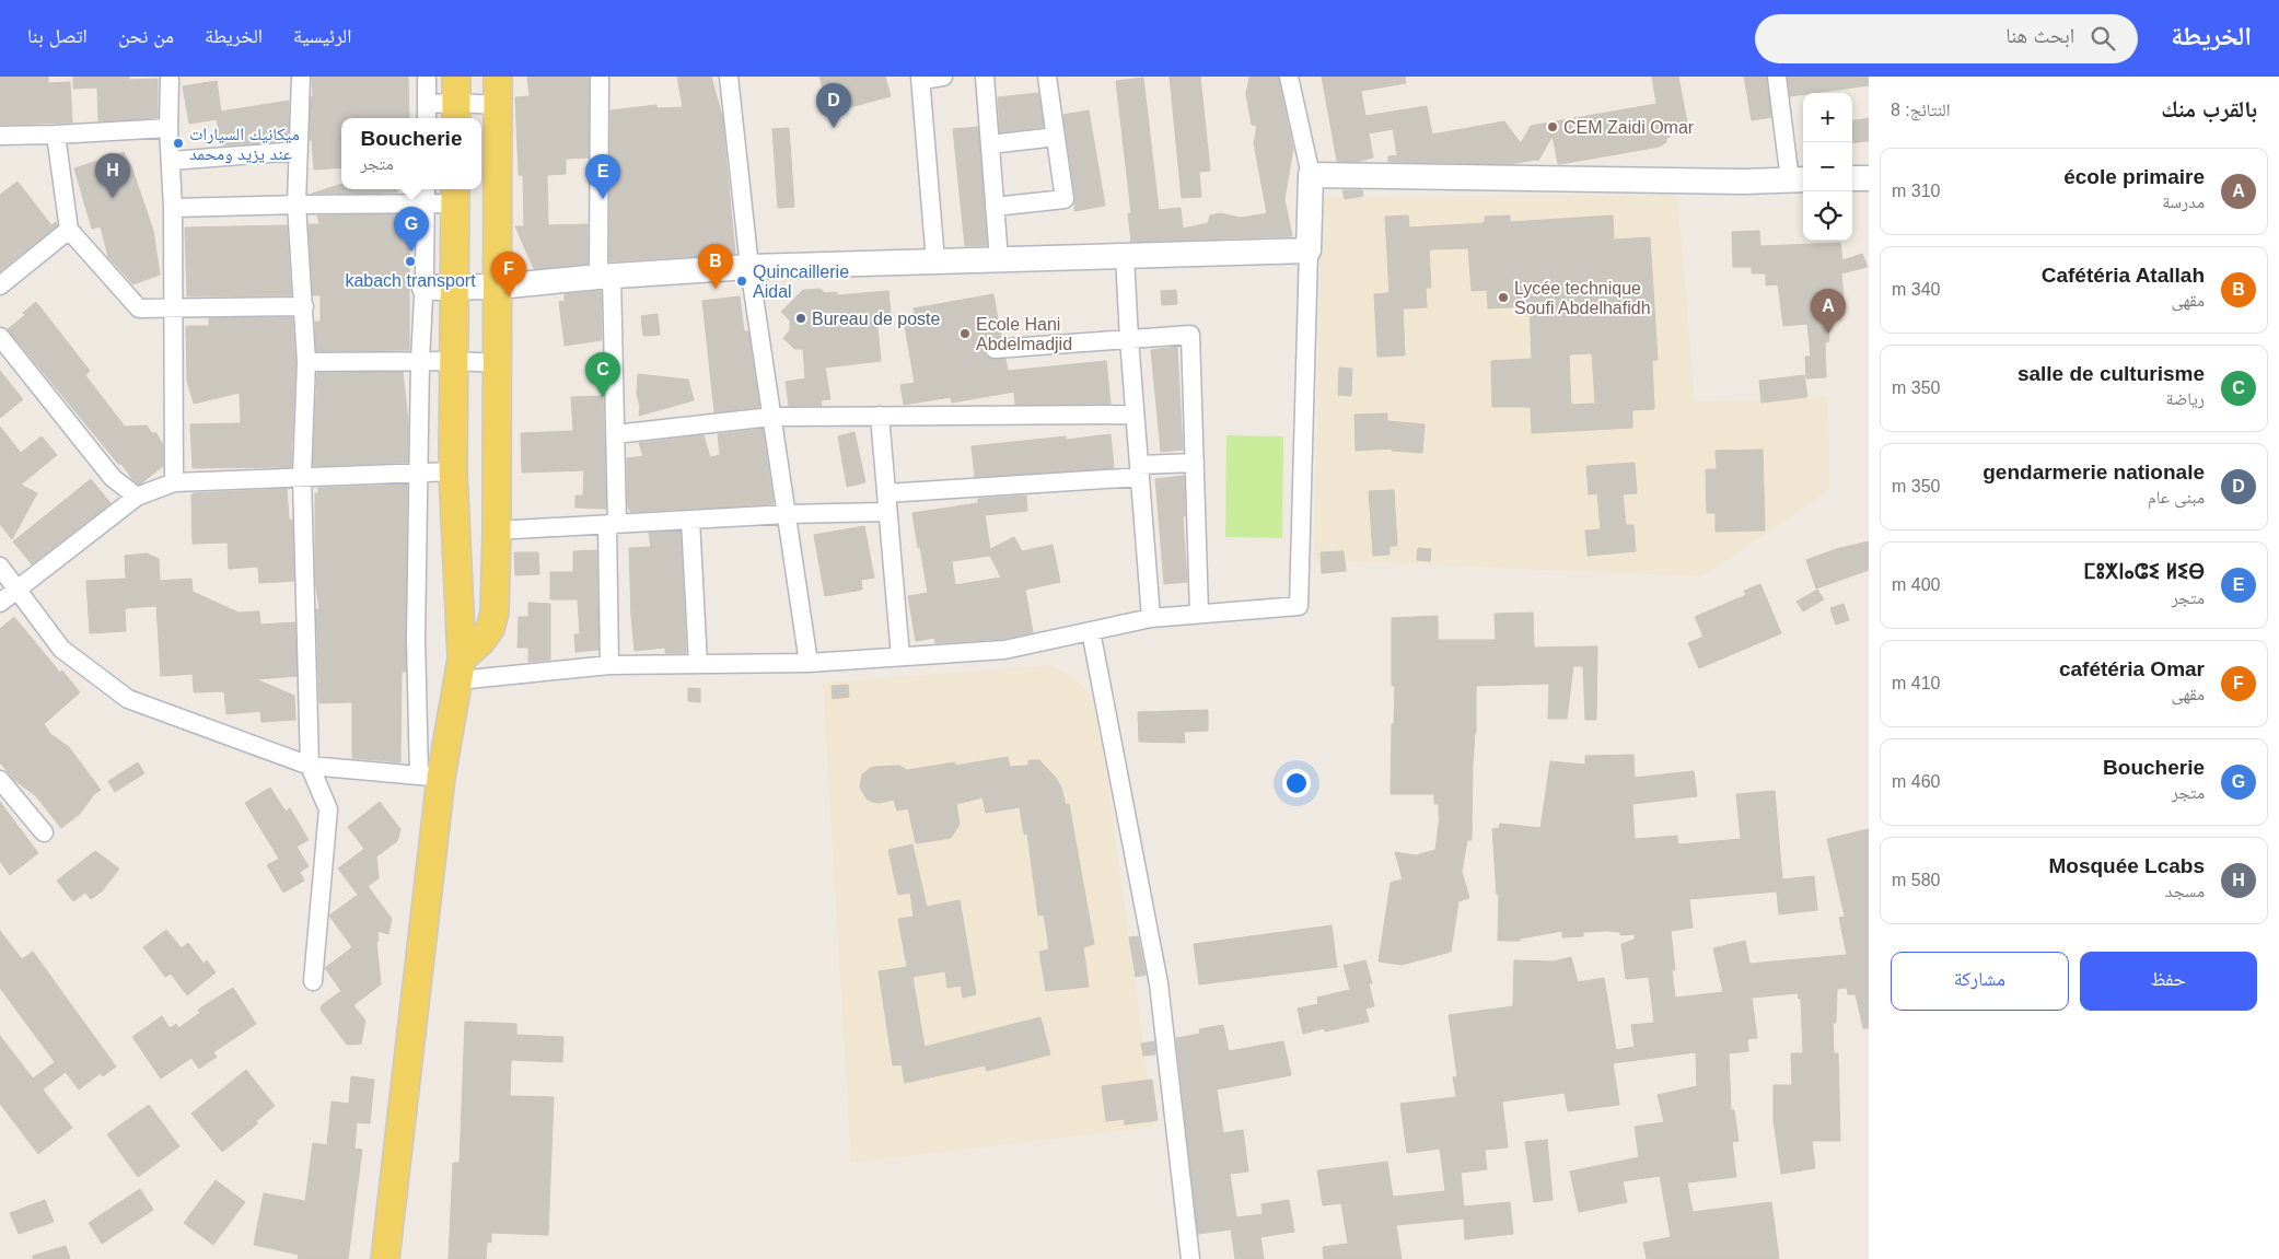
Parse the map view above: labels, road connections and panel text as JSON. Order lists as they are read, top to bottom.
{
  "places": [
    "CEM Zaidi Omar",
    "ميكانيك السيارات عند يزيد ومحمد",
    "kabach transport",
    "Quincaillerie Aidal",
    "Lycée technique Soufi Abdelhafidh",
    "Bureau de poste",
    "Ecole Hani Abdelmadjid"
  ],
  "page": {
    "header": "الخريطة",
    "search": "ابحث هنا",
    "nav": [
      "الرئيسية",
      "الخريطة",
      "من نحن",
      "اتصل بنا"
    ],
    "heading": ["بالقرب منك", "النتائج: 8"],
    "pins": [
      "D",
      "H",
      "E",
      "G",
      "B",
      "F",
      "A",
      "C"
    ],
    "map_buttons": ["+", "−"],
    "popup": ["Boucherie", "متجر"],
    "list": [
      {
        "mark": "A",
        "name": "école primaire",
        "note": "مدرسة",
        "value": "310 m"
      },
      {
        "mark": "B",
        "name": "Cafétéria Atallah",
        "note": "مقهى",
        "value": "340 m"
      },
      {
        "mark": "C",
        "name": "salle de culturisme",
        "note": "رياضة",
        "value": "350 m"
      },
      {
        "mark": "D",
        "name": "gendarmerie nationale",
        "note": "مبنى عام",
        "value": "350 m"
      },
      {
        "mark": "E",
        "name": "ⵎⵓⵅⵏⴰⵛⵉ ⵍⵉⴱ",
        "note": "متجر",
        "value": "400 m"
      },
      {
        "mark": "F",
        "name": "cafétéria Omar",
        "note": "مقهى",
        "value": "410 m"
      },
      {
        "mark": "G",
        "name": "Boucherie",
        "note": "متجر",
        "value": "460 m"
      },
      {
        "mark": "H",
        "name": "Mosquée Lcabs",
        "note": "مسجد",
        "value": "580 m"
      }
    ],
    "buttons": ["حفظ", "مشاركة"]
  }
}
